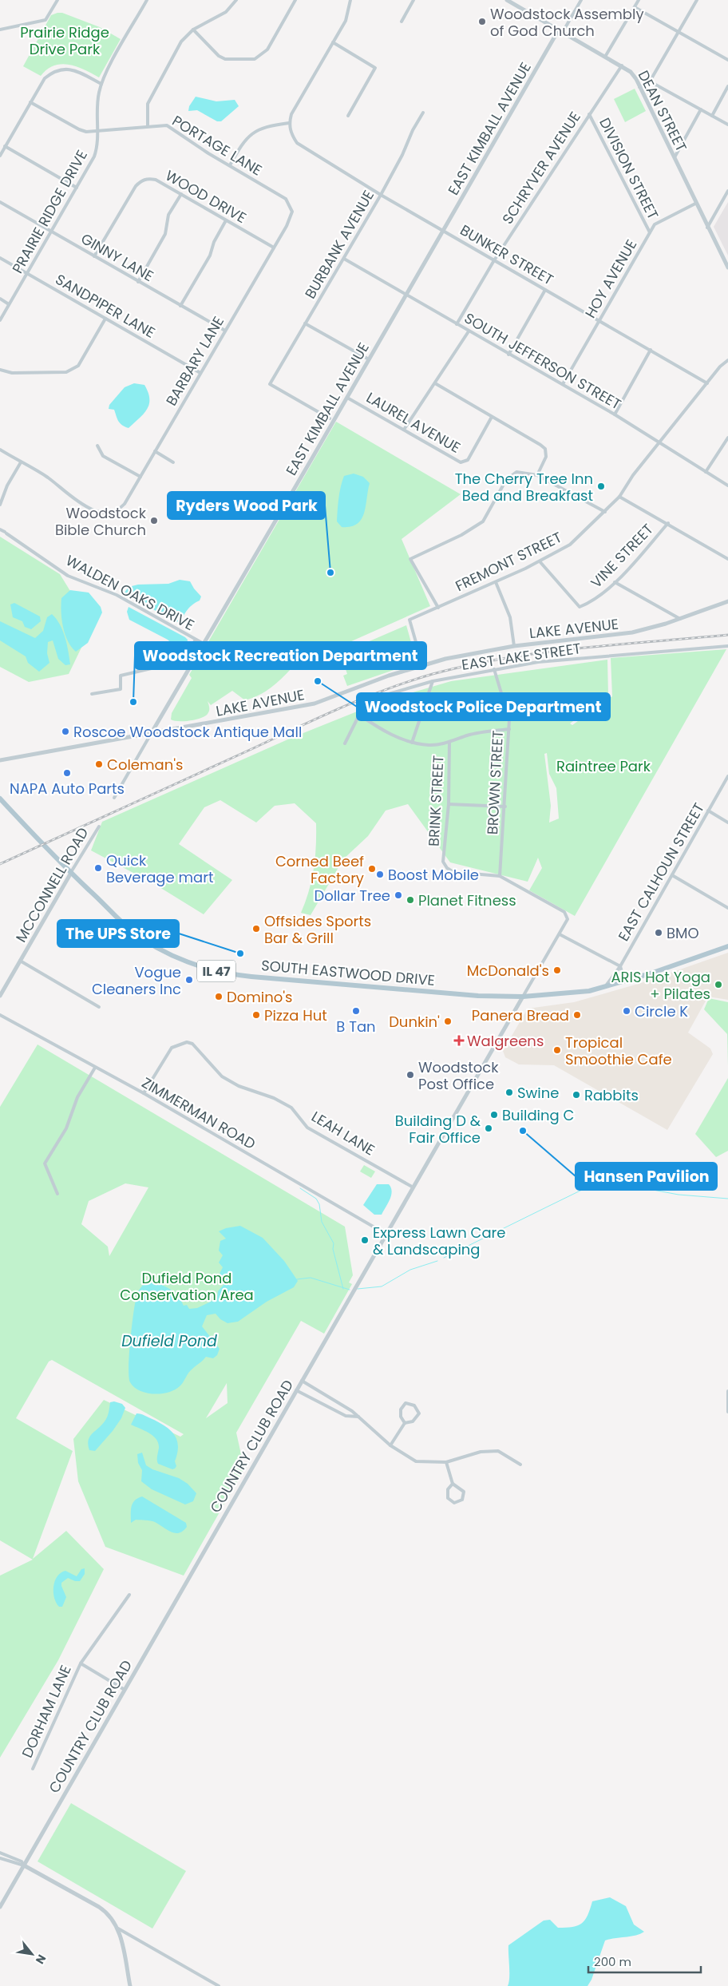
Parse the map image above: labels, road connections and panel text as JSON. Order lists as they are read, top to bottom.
{
  "streets": {
    "main road": ["IL 47", "SOUTH EASTWOOD DRIVE"],
    "street": [
      "DEAN STREET",
      "EAST KIMBALL AVENUE",
      "PORTAGE LANE",
      "SCHRYVER AVENUE",
      "DIVISION STREET",
      "WOOD DRIVE",
      "PRAIRIE RIDGE DRIVE",
      "BURBANK AVENUE",
      "BUNKER STREET",
      "GINNY LANE",
      "HOY AVENUE",
      "SANDPIPER LANE",
      "BARBARY LANE",
      "SOUTH JEFFERSON STREET",
      "LAUREL AVENUE",
      "VINE STREET",
      "FREMONT STREET",
      "WALDEN OAKS DRIVE",
      "LAKE AVENUE",
      "EAST LAKE STREET",
      "BROWN STREET",
      "BRINK STREET",
      "EAST CALHOUN STREET",
      "MCCONNELL ROAD",
      "ZIMMERMAN ROAD",
      "LEAH LANE",
      "COUNTRY CLUB ROAD",
      "DORHAM LANE"
    ]
  },
  "crossings": [
    ["DEAN STREET", "EAST KIMBALL AVENUE"],
    ["DEAN STREET", "SCHRYVER AVENUE"],
    ["DEAN STREET", "HOY AVENUE"],
    ["EAST KIMBALL AVENUE", "BUNKER STREET"],
    ["EAST KIMBALL AVENUE", "SOUTH JEFFERSON STREET"],
    ["EAST KIMBALL AVENUE", "LAUREL AVENUE"],
    ["EAST KIMBALL AVENUE", "WALDEN OAKS DRIVE"],
    ["EAST KIMBALL AVENUE", "LAKE AVENUE"],
    ["PORTAGE LANE", "PRAIRIE RIDGE DRIVE"],
    ["PORTAGE LANE", "BARBARY LANE"],
    ["SCHRYVER AVENUE", "DIVISION STREET"],
    ["SCHRYVER AVENUE", "BUNKER STREET"],
    ["SCHRYVER AVENUE", "SOUTH JEFFERSON STREET"],
    ["DIVISION STREET", "HOY AVENUE"],
    ["WOOD DRIVE", "GINNY LANE"],
    ["WOOD DRIVE", "BARBARY LANE"],
    ["PRAIRIE RIDGE DRIVE", "GINNY LANE"],
    ["PRAIRIE RIDGE DRIVE", "SANDPIPER LANE"],
    ["BURBANK AVENUE", "BUNKER STREET"],
    ["BURBANK AVENUE", "SOUTH JEFFERSON STREET"],
    ["BUNKER STREET", "HOY AVENUE"],
    ["BUNKER STREET", "FREMONT STREET"],
    ["GINNY LANE", "BARBARY LANE"],
    ["HOY AVENUE", "SOUTH JEFFERSON STREET"],
    ["SANDPIPER LANE", "BARBARY LANE"],
    ["SOUTH JEFFERSON STREET", "FREMONT STREET"],
    ["VINE STREET", "FREMONT STREET"],
    ["FREMONT STREET", "LAKE AVENUE"],
    ["EAST LAKE STREET", "BROWN STREET"],
    ["BROWN STREET", "BRINK STREET"],
    ["EAST CALHOUN STREET", "SOUTH EASTWOOD DRIVE"],
    ["MCCONNELL ROAD", "SOUTH EASTWOOD DRIVE"],
    ["SOUTH EASTWOOD DRIVE", "COUNTRY CLUB ROAD"],
    ["ZIMMERMAN ROAD", "LEAH LANE"],
    ["ZIMMERMAN ROAD", "COUNTRY CLUB ROAD"],
    ["LEAH LANE", "COUNTRY CLUB ROAD"],
    ["COUNTRY CLUB ROAD", "DORHAM LANE"]
  ],
  "water": ["Dufield Pond"],
  "parks": ["Prairie Ridge Drive Park", "Raintree Park", "Dufield Pond Conservation Area"],
  "places": {
    "other": [
      "Woodstock Assembly of God Church",
      "The Cherry Tree Inn Bed and Breakfast",
      "Woodstock Bible Church",
      "Ryders Wood Park",
      "Woodstock Police Department",
      "Woodstock Recreation Department",
      "Roscoe Woodstock Antique Mall",
      "Coleman's",
      "NAPA Auto Parts",
      "Quick Beverage mart",
      "Corned Beef Factory",
      "Boost Mobile",
      "Dollar Tree",
      "Planet Fitness",
      "Offsides Sports Bar & Grill",
      "BMO",
      "The UPS Store",
      "McDonald's",
      "Vogue Cleaners Inc",
      "ARIS Hot Yoga + Pilates",
      "Domino's",
      "B Tan",
      "Circle K",
      "Pizza Hut",
      "Panera Bread",
      "Dunkin'",
      "Tropical Smoothie Cafe",
      "Woodstock Post Office",
      "Swine",
      "Rabbits",
      "Building C",
      "Building D & Fair Office",
      "Hansen Pavilion",
      "Express Lawn Care & Landscaping"
    ],
    "health": ["Walgreens"]
  },
  "scale_bar": "200 m",
  "north": "bottom right"
}
